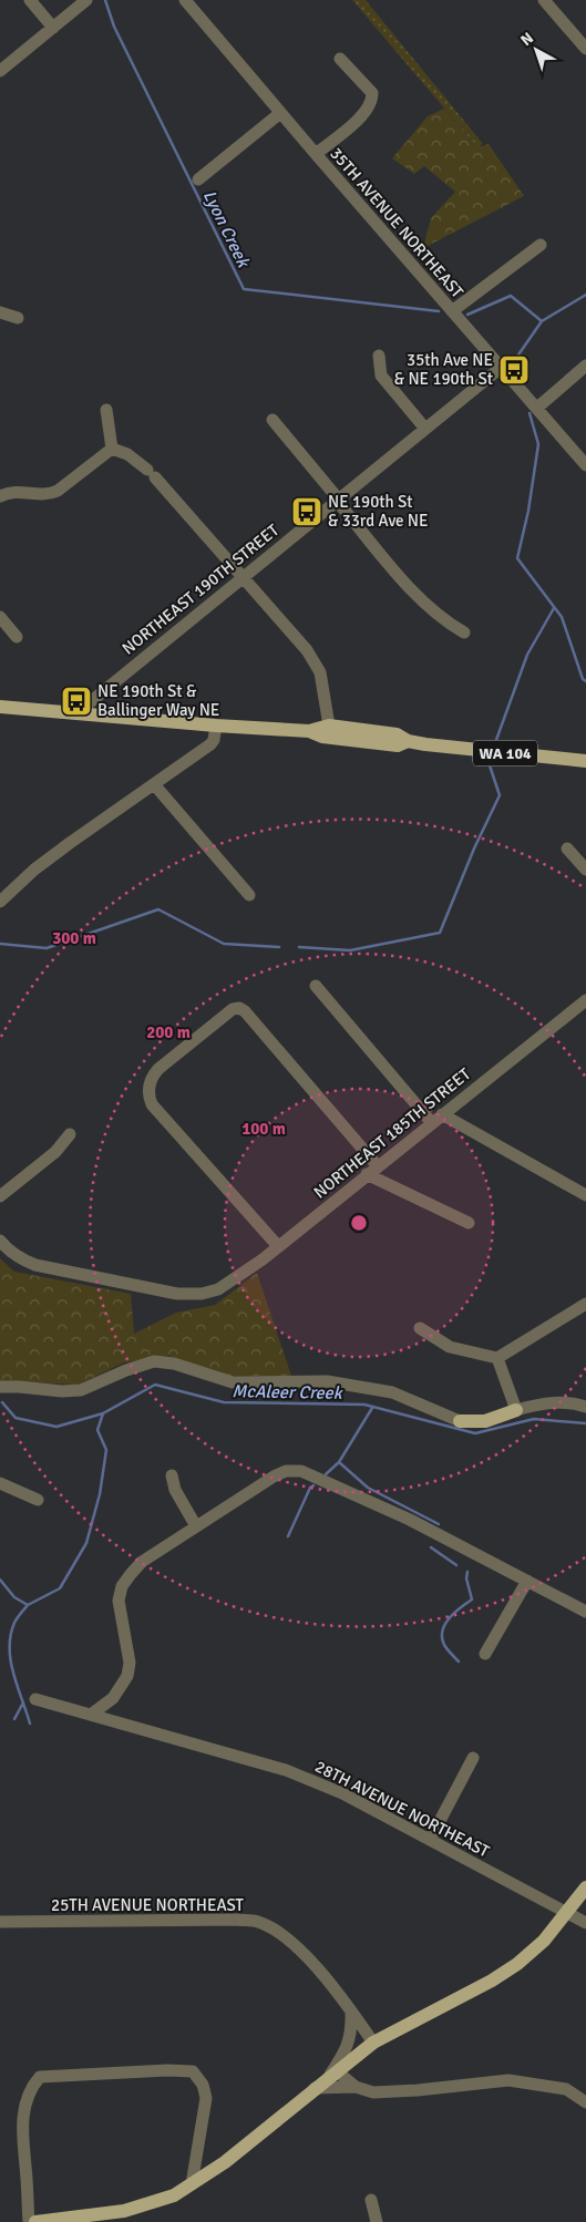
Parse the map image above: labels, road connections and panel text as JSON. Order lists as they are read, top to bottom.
{
  "streets": {
    "main road": ["WA 104"],
    "street": [
      "35TH AVENUE NORTHEAST",
      "NORTHEAST 190TH STREET",
      "NORTHEAST 185TH STREET",
      "28TH AVENUE NORTHEAST",
      "25TH AVENUE NORTHEAST"
    ]
  },
  "crossings": [
    ["35TH AVENUE NORTHEAST", "NORTHEAST 190TH STREET"],
    ["NORTHEAST 190TH STREET", "WA 104"]
  ],
  "water": ["Lyon Creek", "McAleer Creek"],
  "places": {
    "bus stop": ["35th Ave NE & NE 190th St", "NE 190th St & 33rd Ave NE", "NE 190th St & Ballinger Way NE"]
  },
  "north": "top left",
  "rings": ["300 m", "200 m", "100 m"]
}
